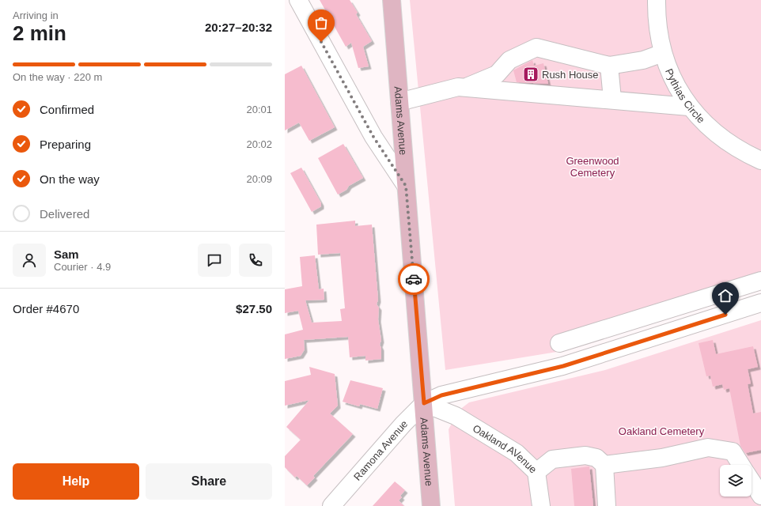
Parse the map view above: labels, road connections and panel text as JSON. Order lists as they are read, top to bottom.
{
  "streets": {
    "main road": ["Adams Avenue"],
    "street": ["Pythias Circle", "Ramona Avenue", "Oakland AVenue"]
  },
  "crossings": [
    ["Adams Avenue", "Ramona Avenue"],
    ["Adams Avenue", "Oakland AVenue"],
    ["Ramona Avenue", "Oakland AVenue"]
  ],
  "parks": ["Greenwood Cemetery", "Oakland Cemetery"],
  "places": {
    "building": ["Rush House"]
  },
  "page": {
    "heading": ["2 min", "Arriving in", "20:27–20:32"],
    "panel": [
      "Sam",
      "Courier · 4.9",
      "Order #4670",
      "$27.50"
    ],
    "bar": "On the way · 220 m",
    "list": [
      ["Confirmed", "20:01"],
      ["Preparing", "20:02"],
      ["On the way", "20:09"],
      "Delivered"
    ],
    "buttons": ["Help", "Share"]
  }
}
